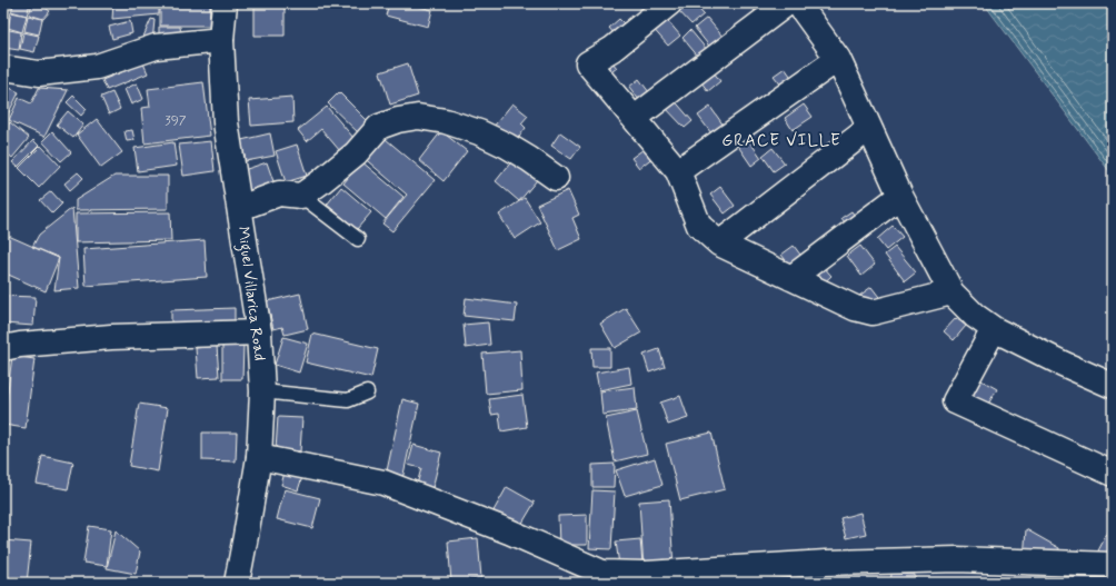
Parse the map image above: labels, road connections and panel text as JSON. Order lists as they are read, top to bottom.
{
  "streets": {
    "street": ["Miguel Villarica Road"]
  },
  "districts": ["GRACE VILLE"],
  "house_numbers": ["397"]
}
